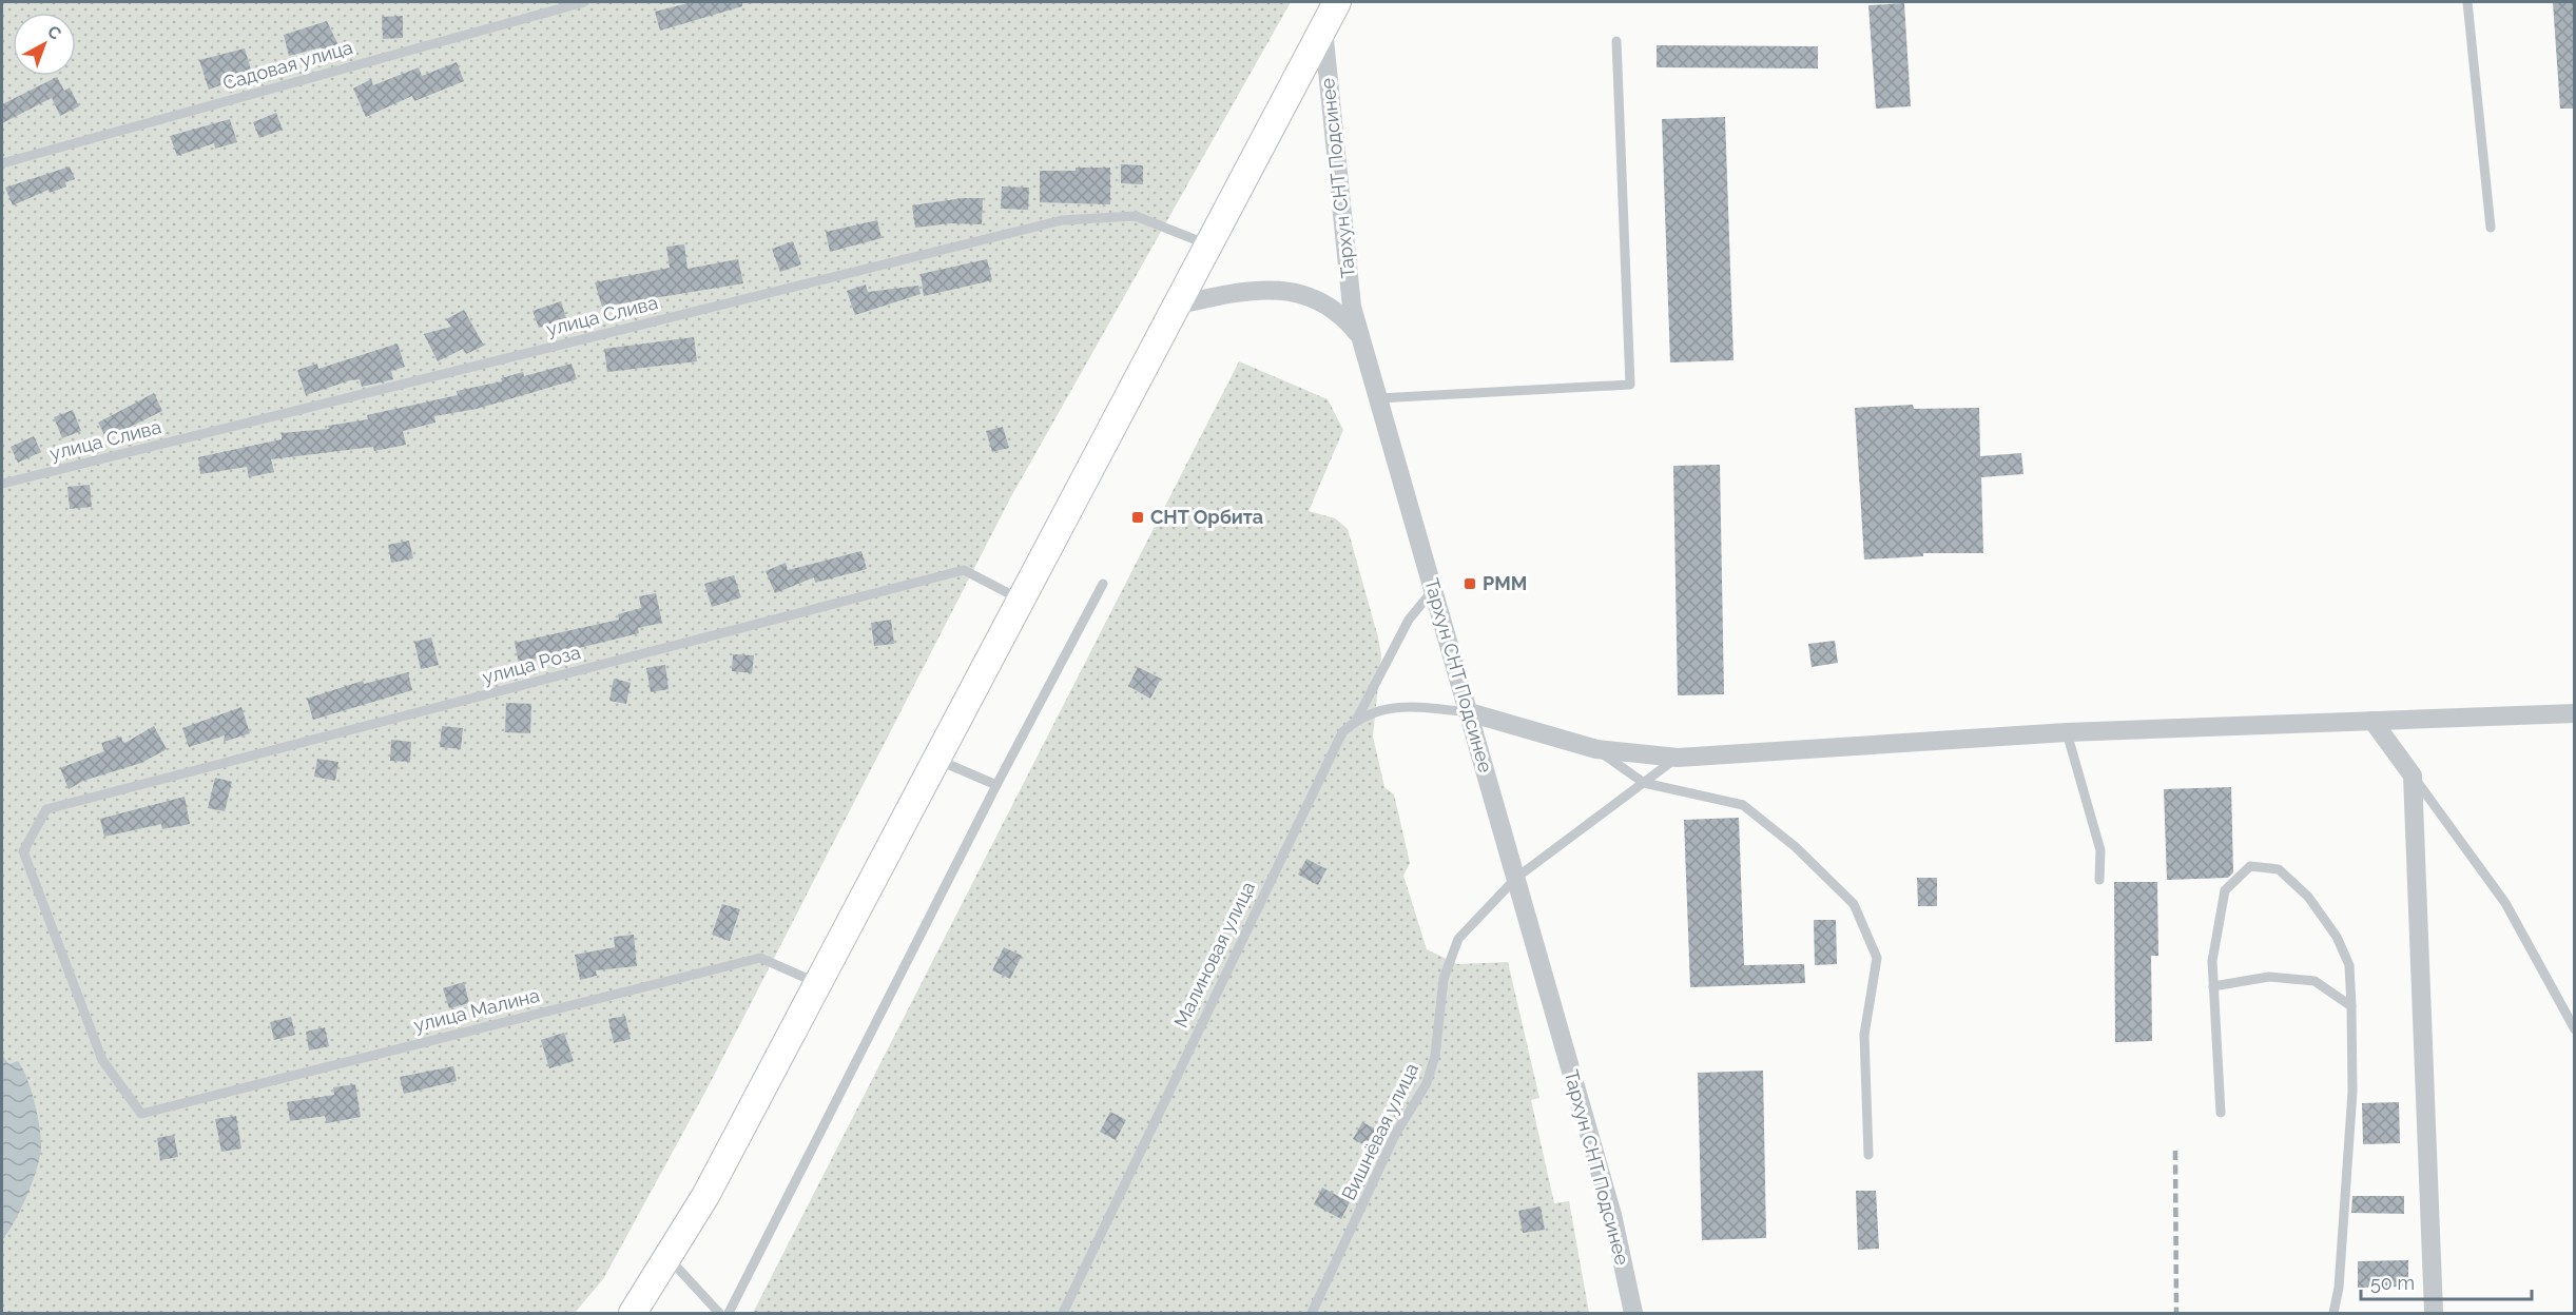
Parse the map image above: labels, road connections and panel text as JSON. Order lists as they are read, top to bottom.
{
  "streets": {
    "street": ["Тархун СНТ Подсинее"],
    "lane": [
      "Садовая улица",
      "улица Слива",
      "улица Роза",
      "Малиновая улица",
      "улица Малина",
      "Вишнёвая улица"
    ]
  },
  "crossings": [
    ["Тархун СНТ Подсинее", "Малиновая улица"],
    ["Тархун СНТ Подсинее", "Вишнёвая улица"],
    ["улица Роза", "улица Малина"]
  ],
  "places": {
    "transit": ["СНТ Орбита", "РММ"]
  },
  "scale_bar": "50 m",
  "north": "top right"
}
